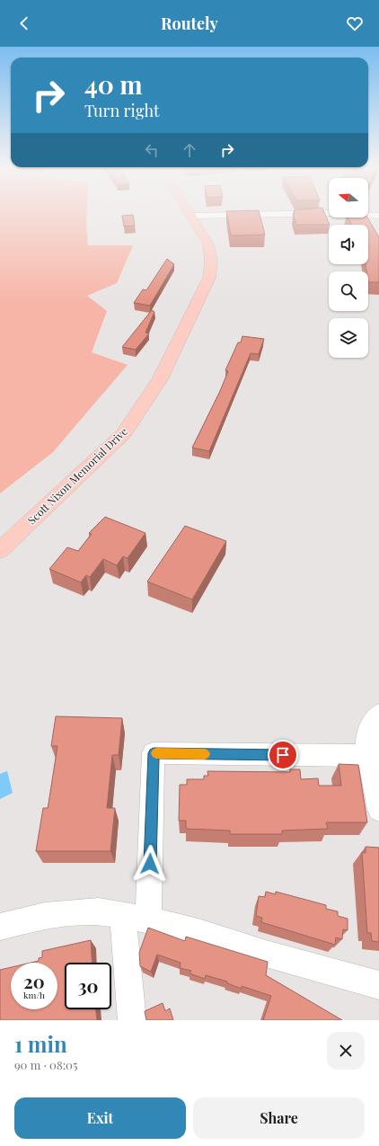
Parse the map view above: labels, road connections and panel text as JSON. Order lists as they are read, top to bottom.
{
  "streets": {
    "main road": ["Scott Nixon Memorial Drive"]
  },
  "north": "left",
  "page": {
    "header": "Routely",
    "turn": ["40 m", "Turn right"],
    "speed": "20 km/h",
    "limit": "30",
    "heading": ["1 min", "90 m · 08:05"],
    "buttons": ["Exit", "Share"]
  }
}
